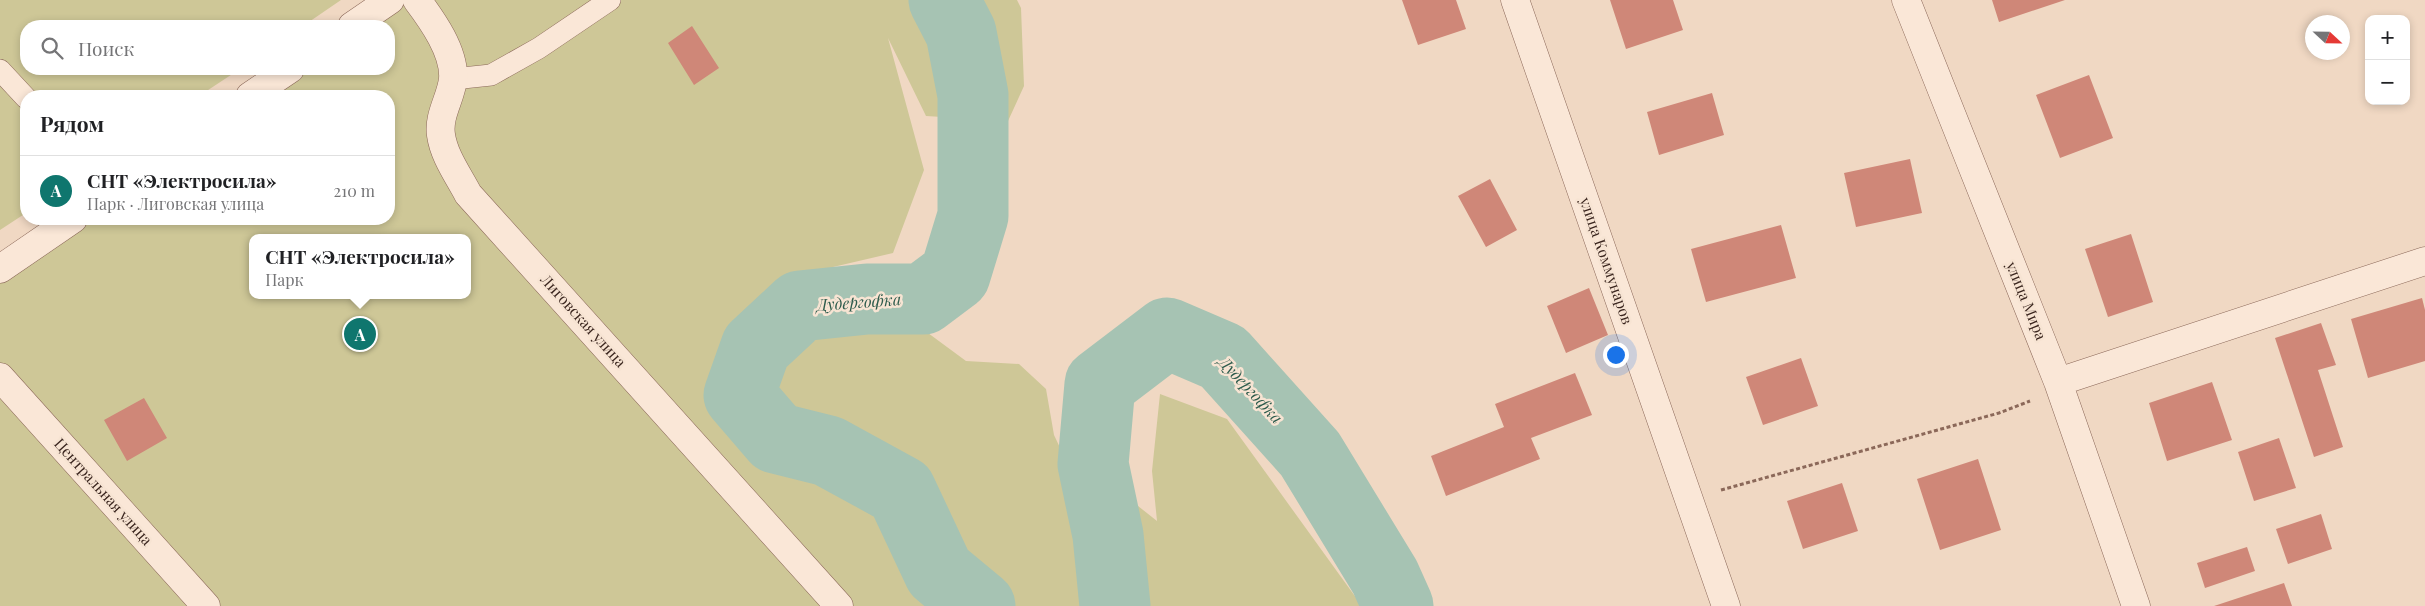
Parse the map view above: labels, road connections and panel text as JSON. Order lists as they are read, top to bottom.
{
  "streets": {
    "street": [
      "улица Коммунаров",
      "улица Мира",
      "Лиговская улица",
      "Центральная улица"
    ]
  },
  "water": ["Дудергофка"],
  "north": "right",
  "page": {
    "map_buttons": ["+", "−"],
    "search": "Поиск",
    "heading": "Рядом",
    "list": [
      {
        "mark": "A",
        "name": "СНТ «Электросила»",
        "note": "Парк · Лиговская улица",
        "value": "210 m"
      }
    ],
    "popup": ["СНТ «Электросила»", "Парк"],
    "pins": "A"
  }
}
